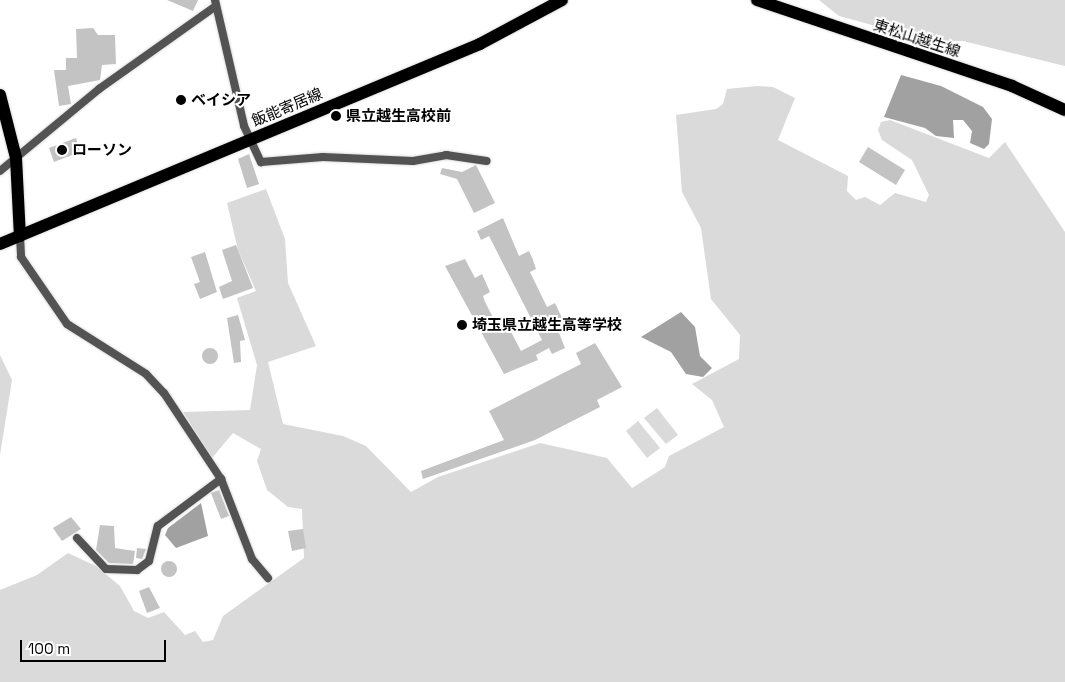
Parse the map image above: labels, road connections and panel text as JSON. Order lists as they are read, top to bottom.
{
  "streets": {
    "main road": ["東松山越生線", "飯能寄居線"]
  },
  "places": [
    "ベイシア",
    "県立越生高校前",
    "ローソン",
    "埼玉県立越生高等学校"
  ],
  "scale_bar": "100 m"
}
